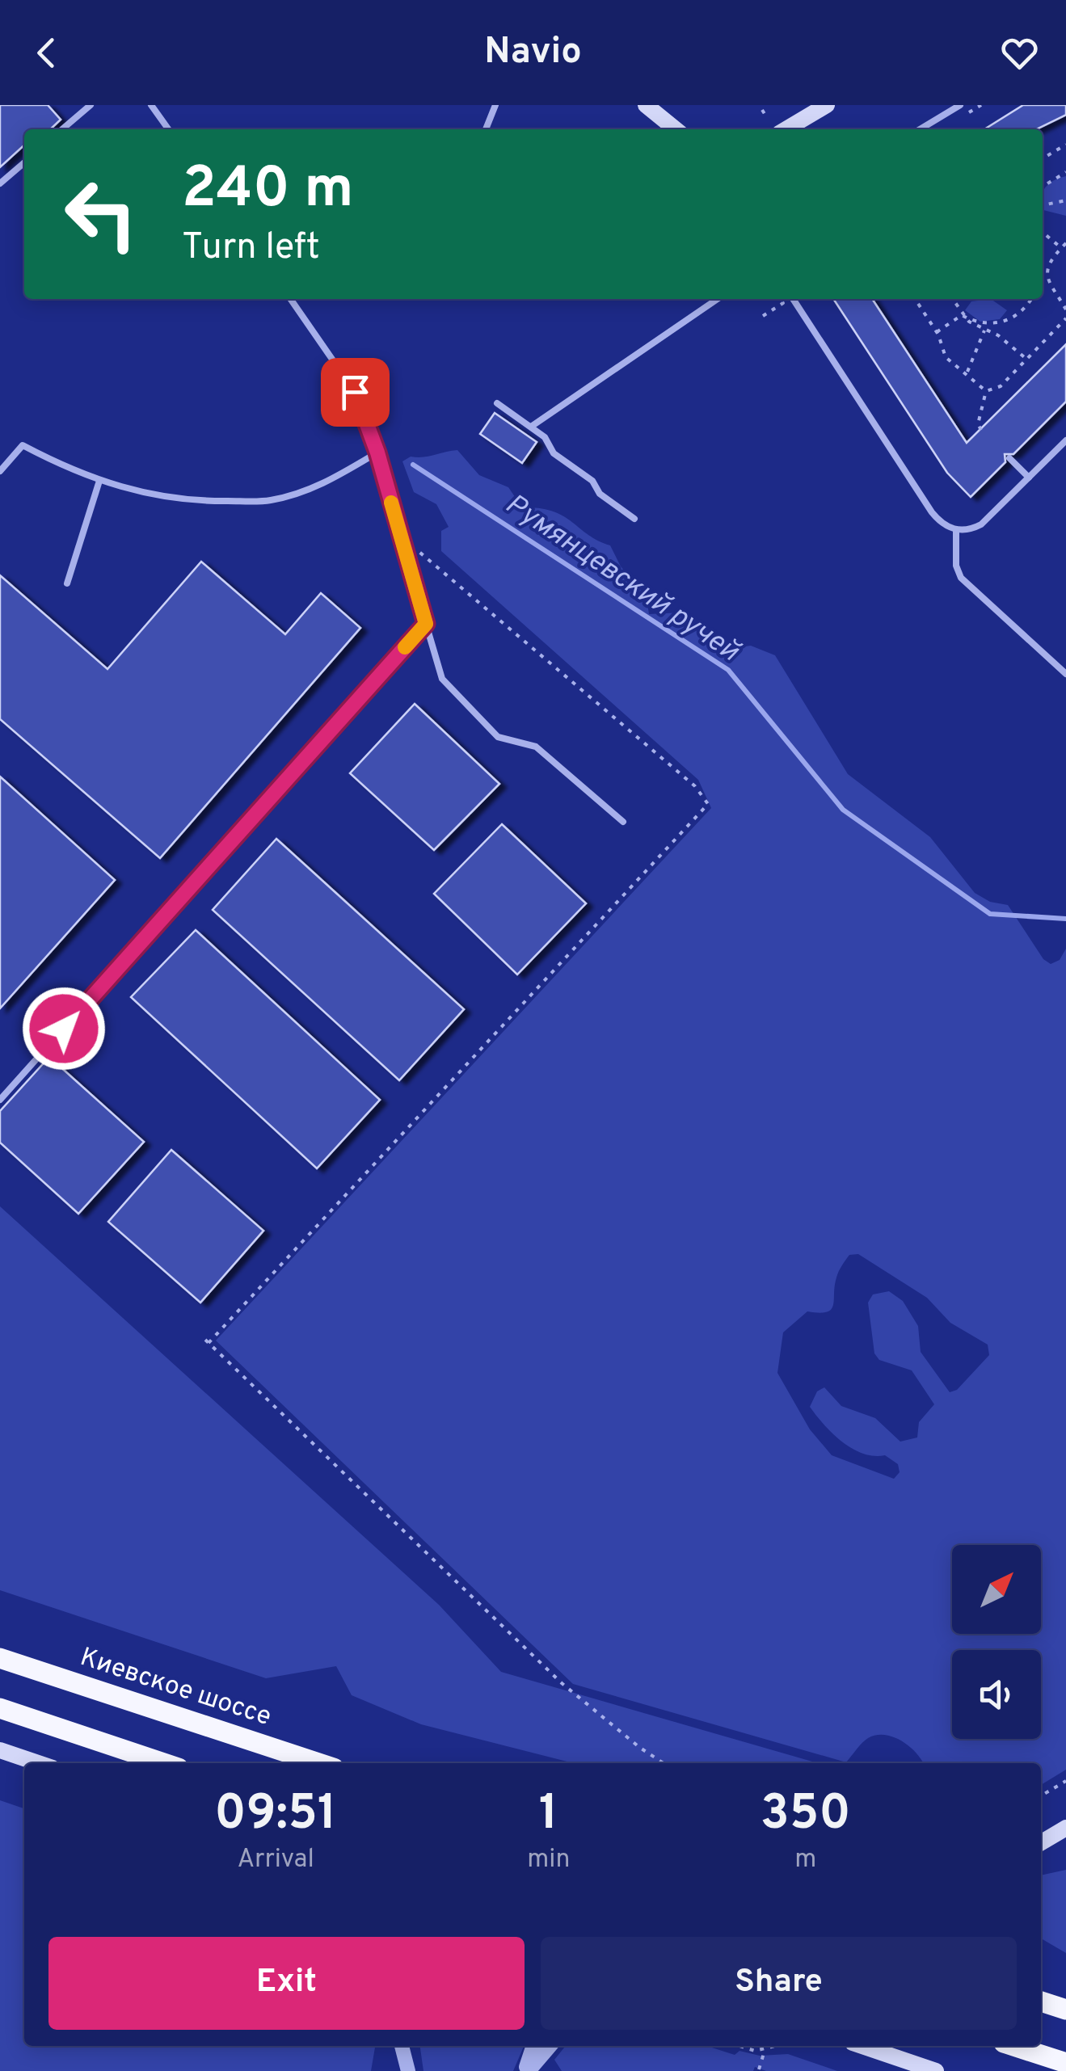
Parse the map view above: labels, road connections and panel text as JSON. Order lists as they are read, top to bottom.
{
  "streets": {
    "highway": ["Киевское шоссе"]
  },
  "water": ["Румянцевский ручей"],
  "north": "top right",
  "page": {
    "header": "Navio",
    "turn": ["240 m", "Turn left"],
    "eta": [
      "09:51",
      "Arrival",
      "1",
      "min",
      "350",
      "m"
    ],
    "buttons": ["Exit", "Share"]
  }
}
